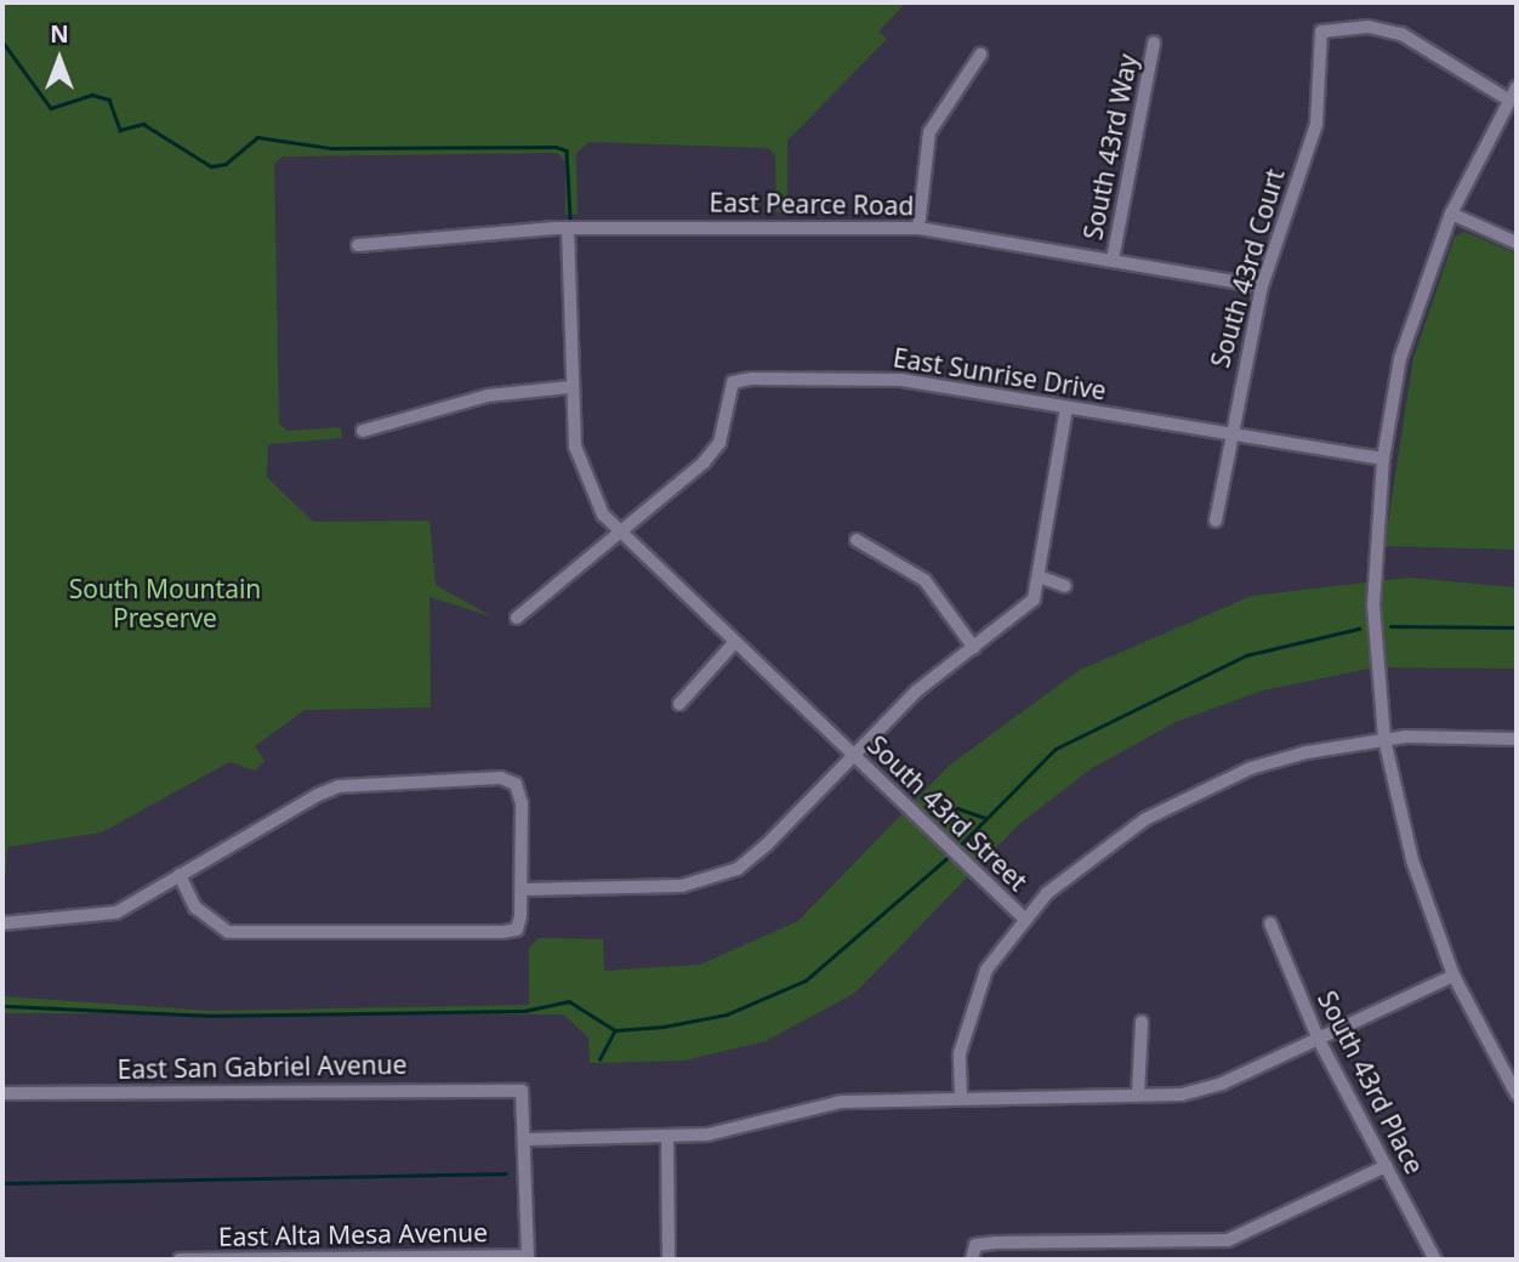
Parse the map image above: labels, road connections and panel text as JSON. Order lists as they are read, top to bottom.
{
  "streets": {
    "street": [
      "South 43rd Way",
      "East Pearce Road",
      "South 43rd Court",
      "East Sunrise Drive",
      "South 43rd Street",
      "East San Gabriel Avenue",
      "South 43rd Place",
      "East Alta Mesa Avenue"
    ]
  },
  "crossings": [
    ["South 43rd Way", "East Pearce Road"],
    ["East Pearce Road", "South 43rd Court"],
    ["East Pearce Road", "South 43rd Street"],
    ["South 43rd Court", "East Sunrise Drive"],
    ["East Sunrise Drive", "South 43rd Street"]
  ],
  "parks": ["South Mountain Preserve"],
  "north": "top"
}
